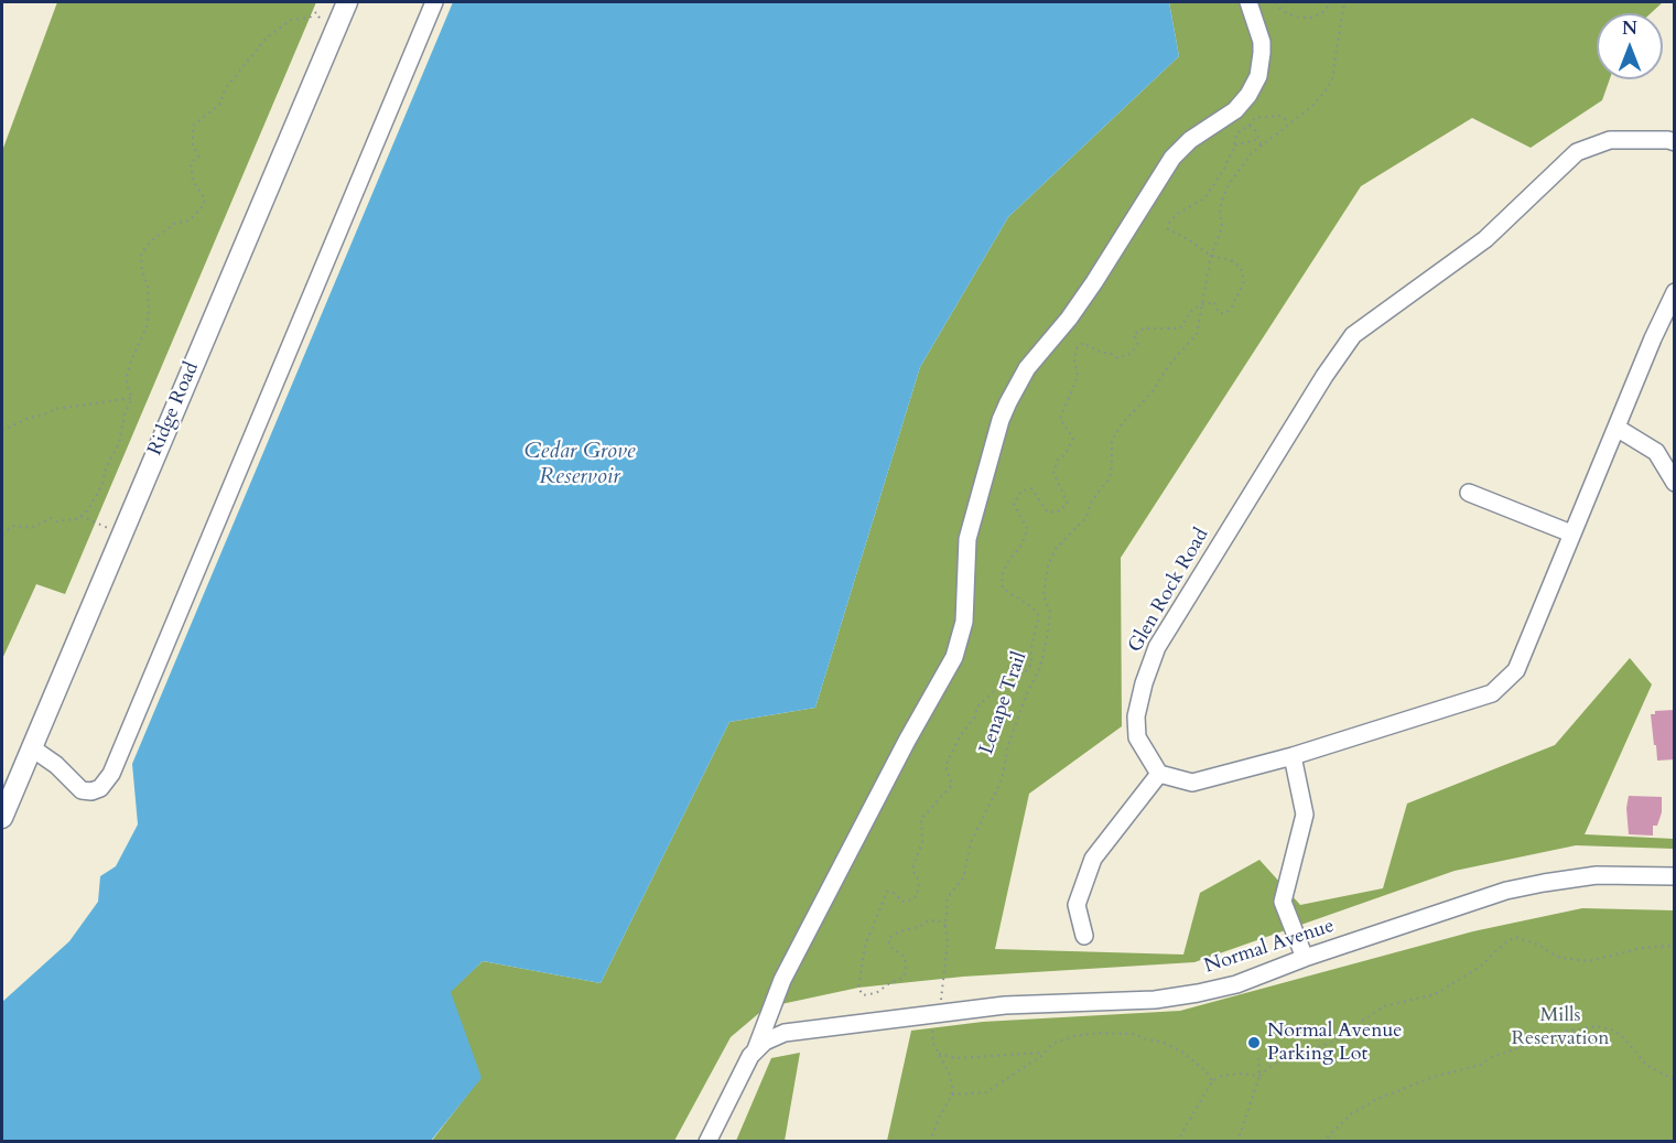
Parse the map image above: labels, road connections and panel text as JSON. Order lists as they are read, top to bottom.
{
  "streets": {
    "main road": ["Ridge Road"],
    "street": ["Glen Rock Road", "Normal Avenue"],
    "path": ["Lenape Trail"]
  },
  "crossings": [
    ["Lenape Trail", "Normal Avenue"]
  ],
  "water": ["Cedar Grove Reservoir"],
  "parks": ["Mills Reservation"],
  "places": ["Normal Avenue Parking Lot"],
  "north": "top"
}
